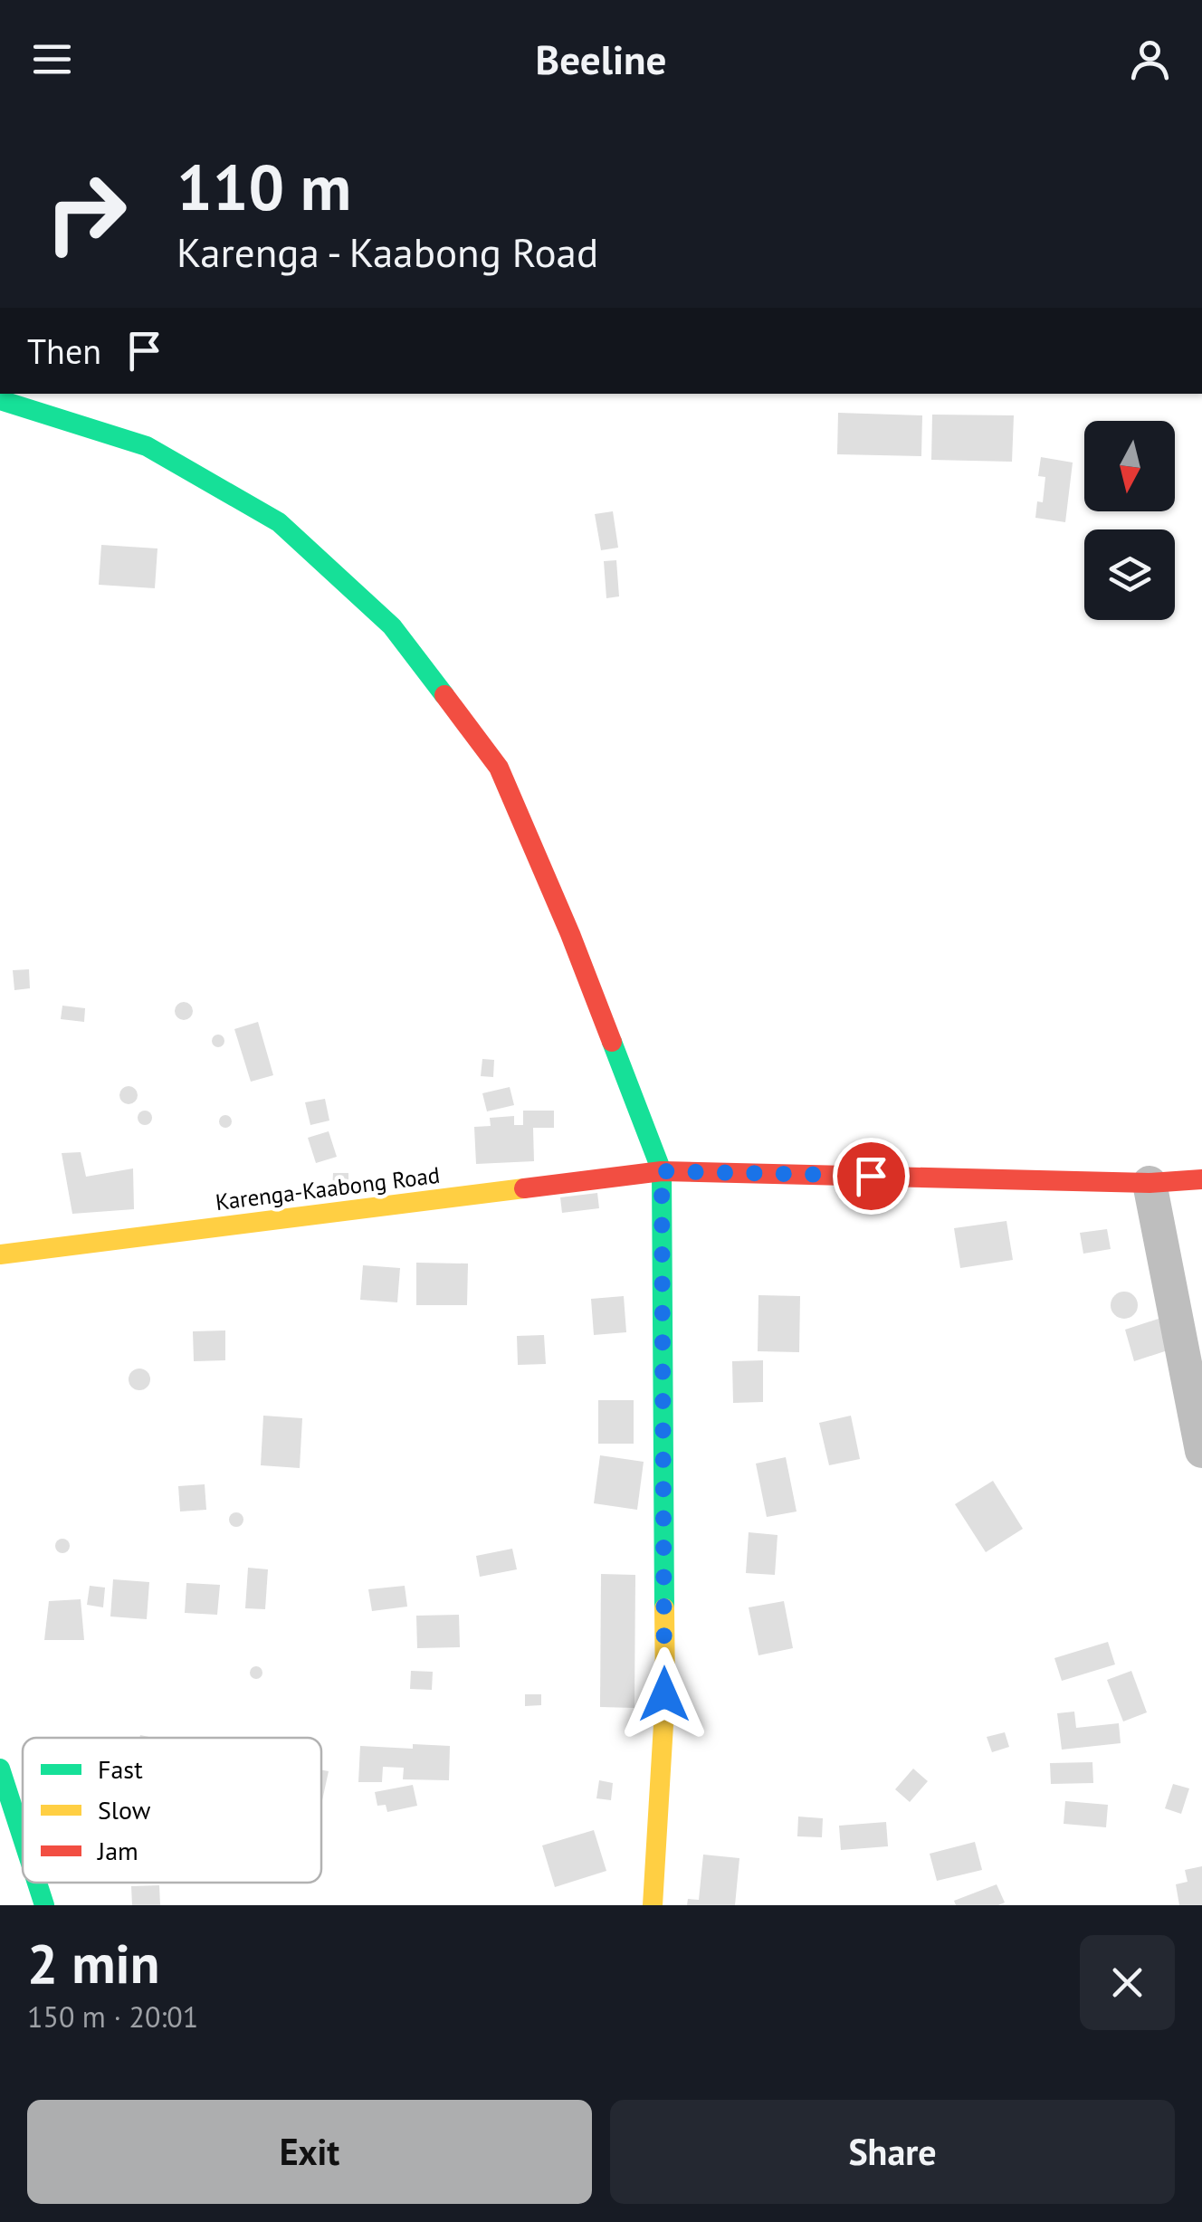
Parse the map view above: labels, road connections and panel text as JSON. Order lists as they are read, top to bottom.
{
  "streets": {
    "main road": ["Karenga-Kaabong Road"]
  },
  "legend": ["Fast", "Slow", "Jam"],
  "north": "bottom",
  "page": {
    "header": "Beeline",
    "turn": ["110 m", "Karenga - Kaabong Road"],
    "then": "Then",
    "heading": ["2 min", "150 m · 20:01"],
    "buttons": ["Exit", "Share"]
  }
}
